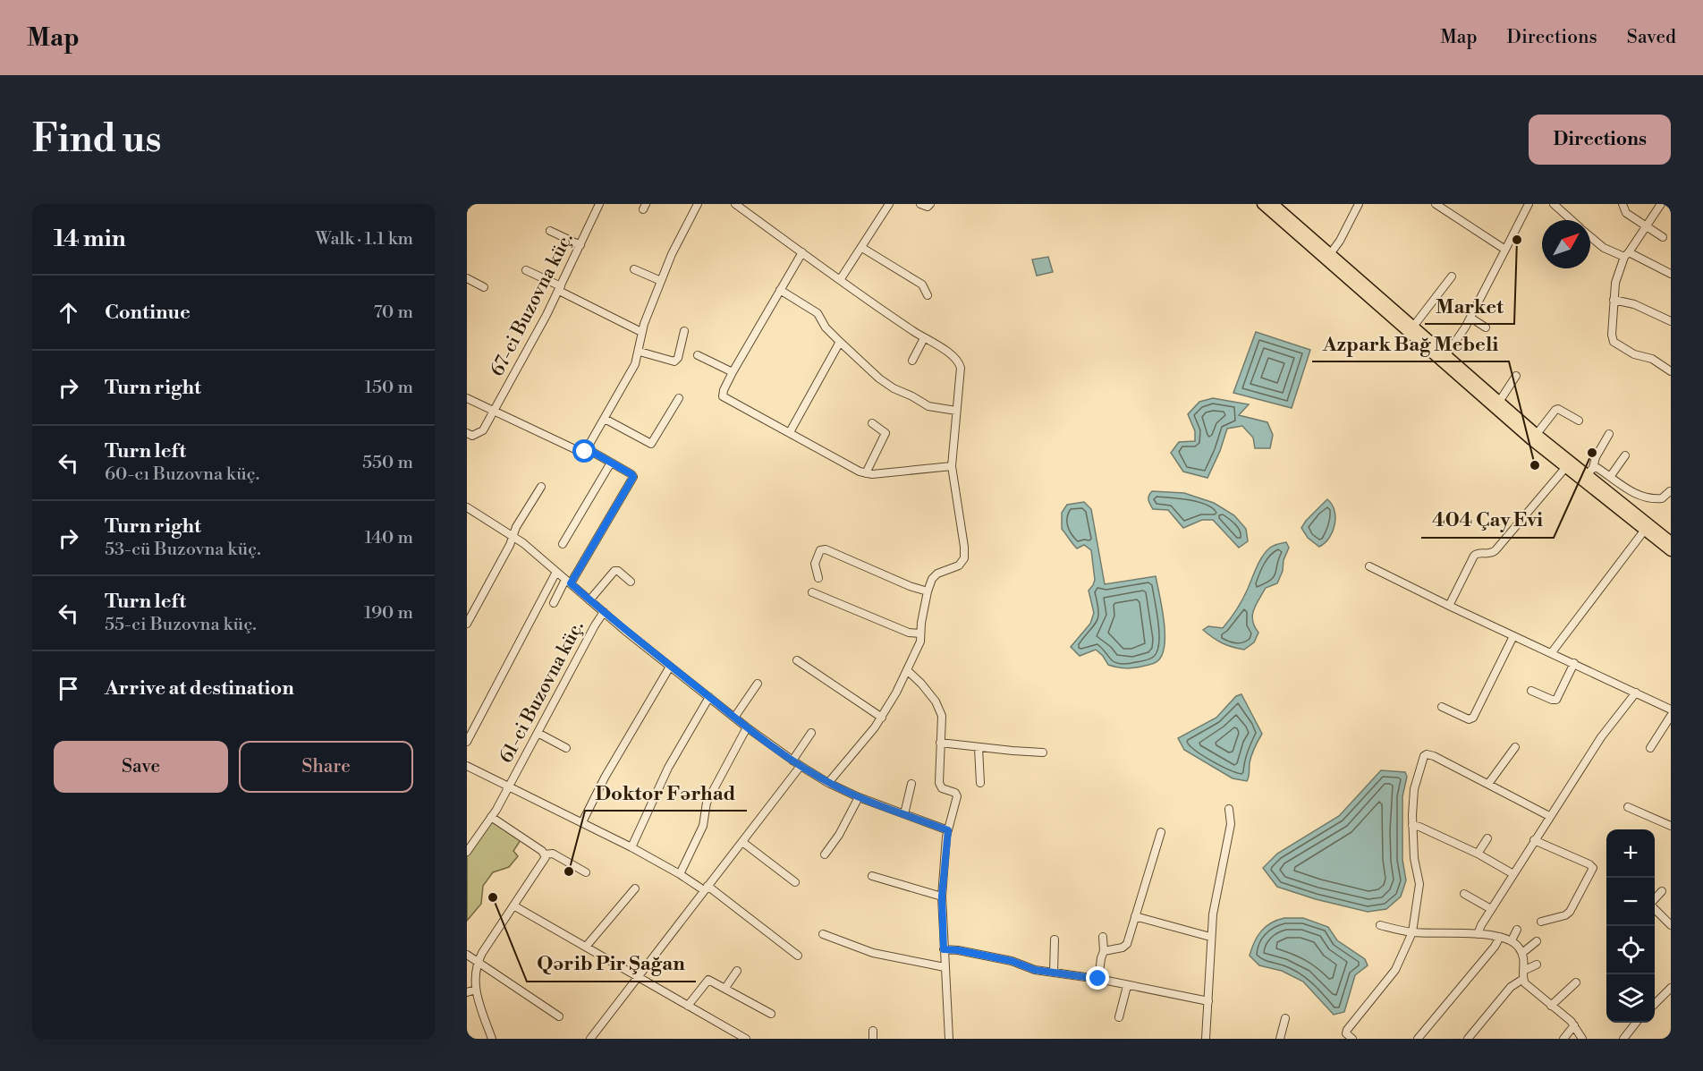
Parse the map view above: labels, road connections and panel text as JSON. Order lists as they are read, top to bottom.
{
  "streets": {
    "street": ["67-ci Buzovna küç.", "61-ci Buzovna küç."]
  },
  "places": [
    "Market",
    "404 Çay Evi",
    "Azpark Bağ Mebeli",
    "Doktor Fərhad",
    "Qərib Pir Şağan"
  ],
  "north": "top right",
  "page": {
    "header": "Map",
    "nav": ["Map", "Directions", "Saved"],
    "buttons": [
      "Directions",
      ["Save", "Share"]
    ],
    "title": "Find us",
    "heading": ["14 min", "Walk · 1.1 km"],
    "list": [
      ["Continue", "70 m"],
      ["Turn right", "150 m"],
      ["Turn left", "60-cı Buzovna küç.", "550 m"],
      ["Turn right", "53-cü Buzovna küç.", "140 m"],
      ["Turn left", "55-ci Buzovna küç.", "190 m"],
      "Arrive at destination"
    ],
    "map_buttons": ["+", "−"]
  }
}
